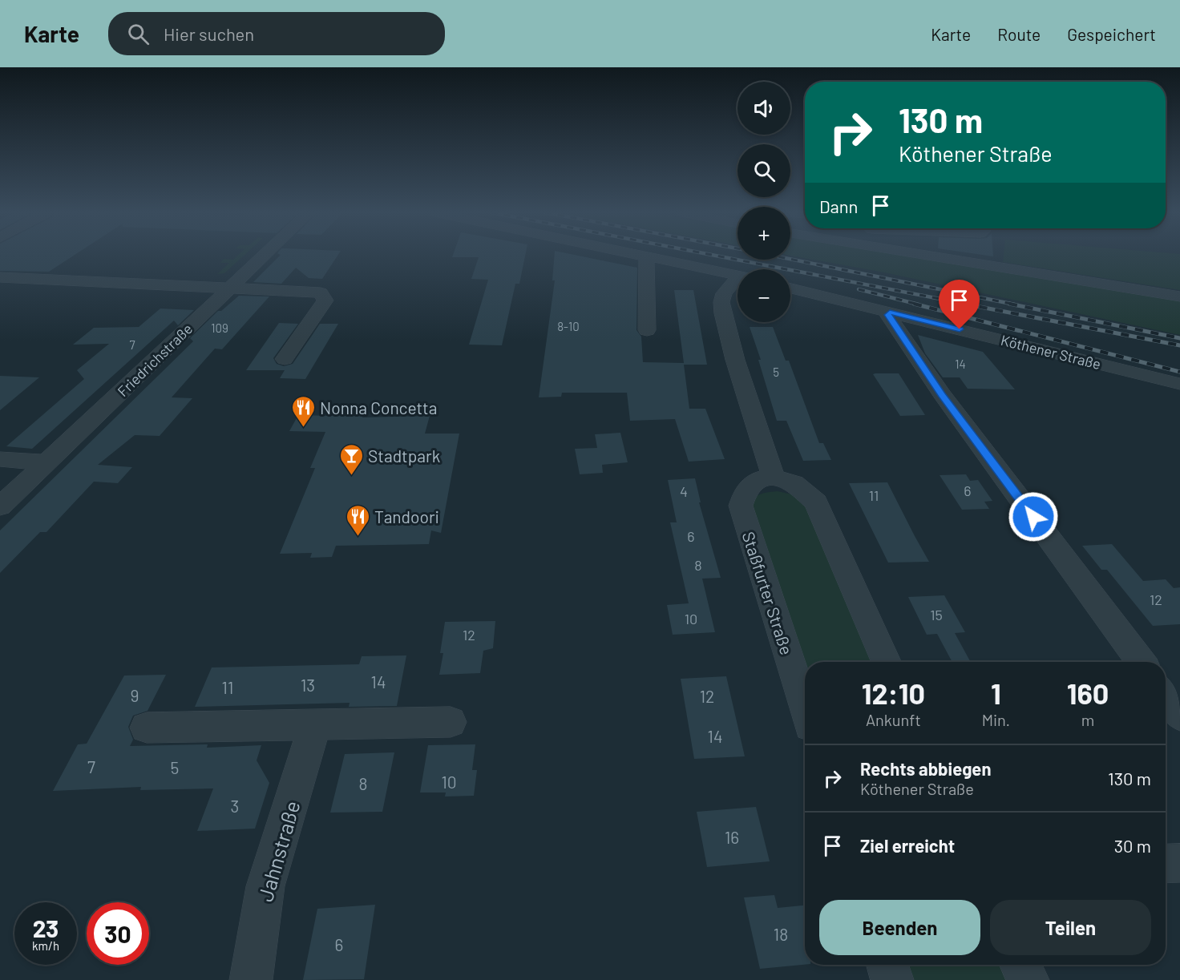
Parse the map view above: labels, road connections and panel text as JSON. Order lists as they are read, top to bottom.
{
  "streets": {
    "street": [
      "Köthener Straße",
      "Friedrichstraße",
      "Staßfurter Straße",
      "Jahnstraße"
    ]
  },
  "places": {
    "restaurant": ["Nonna Concetta", "Tandoori"],
    "bar": ["Stadtpark"]
  },
  "house_numbers": [
    "8-10",
    "109",
    "7",
    "14",
    "5",
    "6",
    "4",
    "11",
    "6",
    "8",
    "12",
    "15",
    "10",
    "12",
    "14",
    "13",
    "11",
    "9",
    "12",
    "14",
    "7",
    "5",
    "10",
    "8",
    "3",
    "16",
    "18",
    "6"
  ],
  "page": {
    "header": "Karte",
    "search": "Hier suchen",
    "nav": ["Karte", "Route", "Gespeichert"],
    "map_buttons": ["+", "−"],
    "turn": ["130 m", "Köthener Straße"],
    "then": "Dann",
    "eta": [
      "12:10",
      "Ankunft",
      "1",
      "Min.",
      "160",
      "m"
    ],
    "list": [
      {
        "name": "Rechts abbiegen",
        "note": "Köthener Straße",
        "value": "130 m"
      },
      {
        "name": "Ziel erreicht",
        "value": "30 m"
      }
    ],
    "buttons": ["Beenden", "Teilen"],
    "speed": "23 km/h",
    "limit": "30"
  }
}
